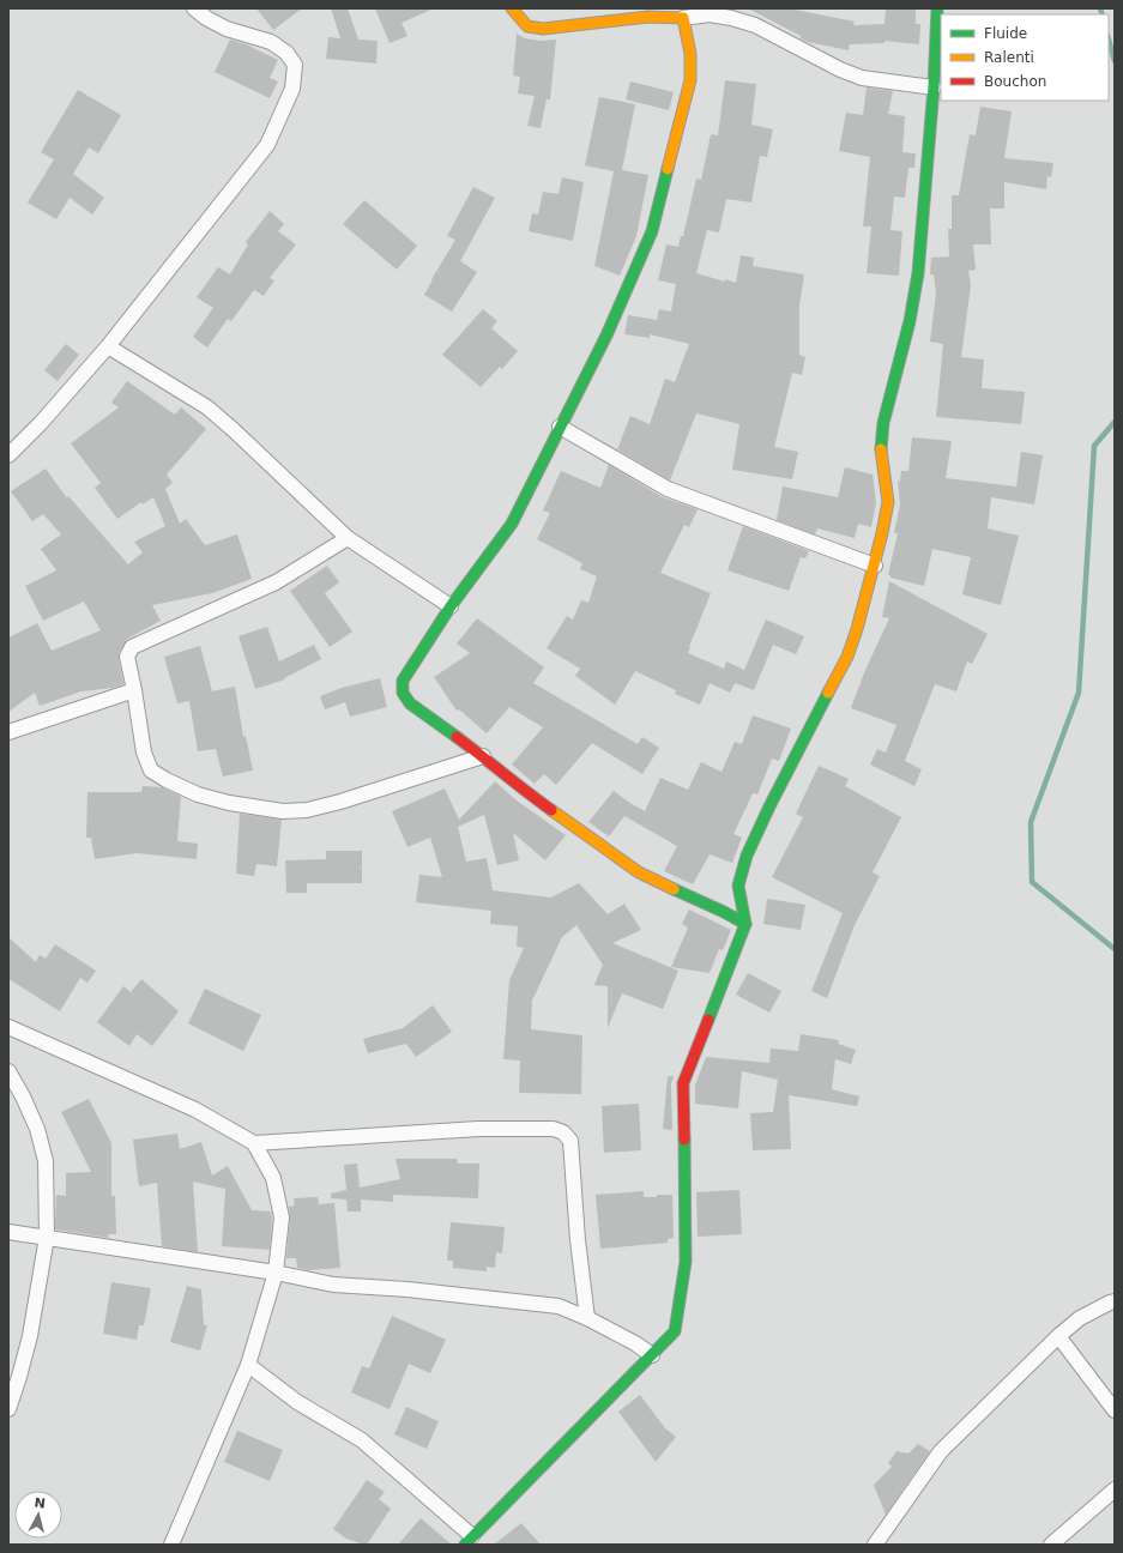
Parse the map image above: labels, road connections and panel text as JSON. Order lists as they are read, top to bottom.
{
  "legend": ["Fluide", "Ralenti", "Bouchon"],
  "north": "top"
}
